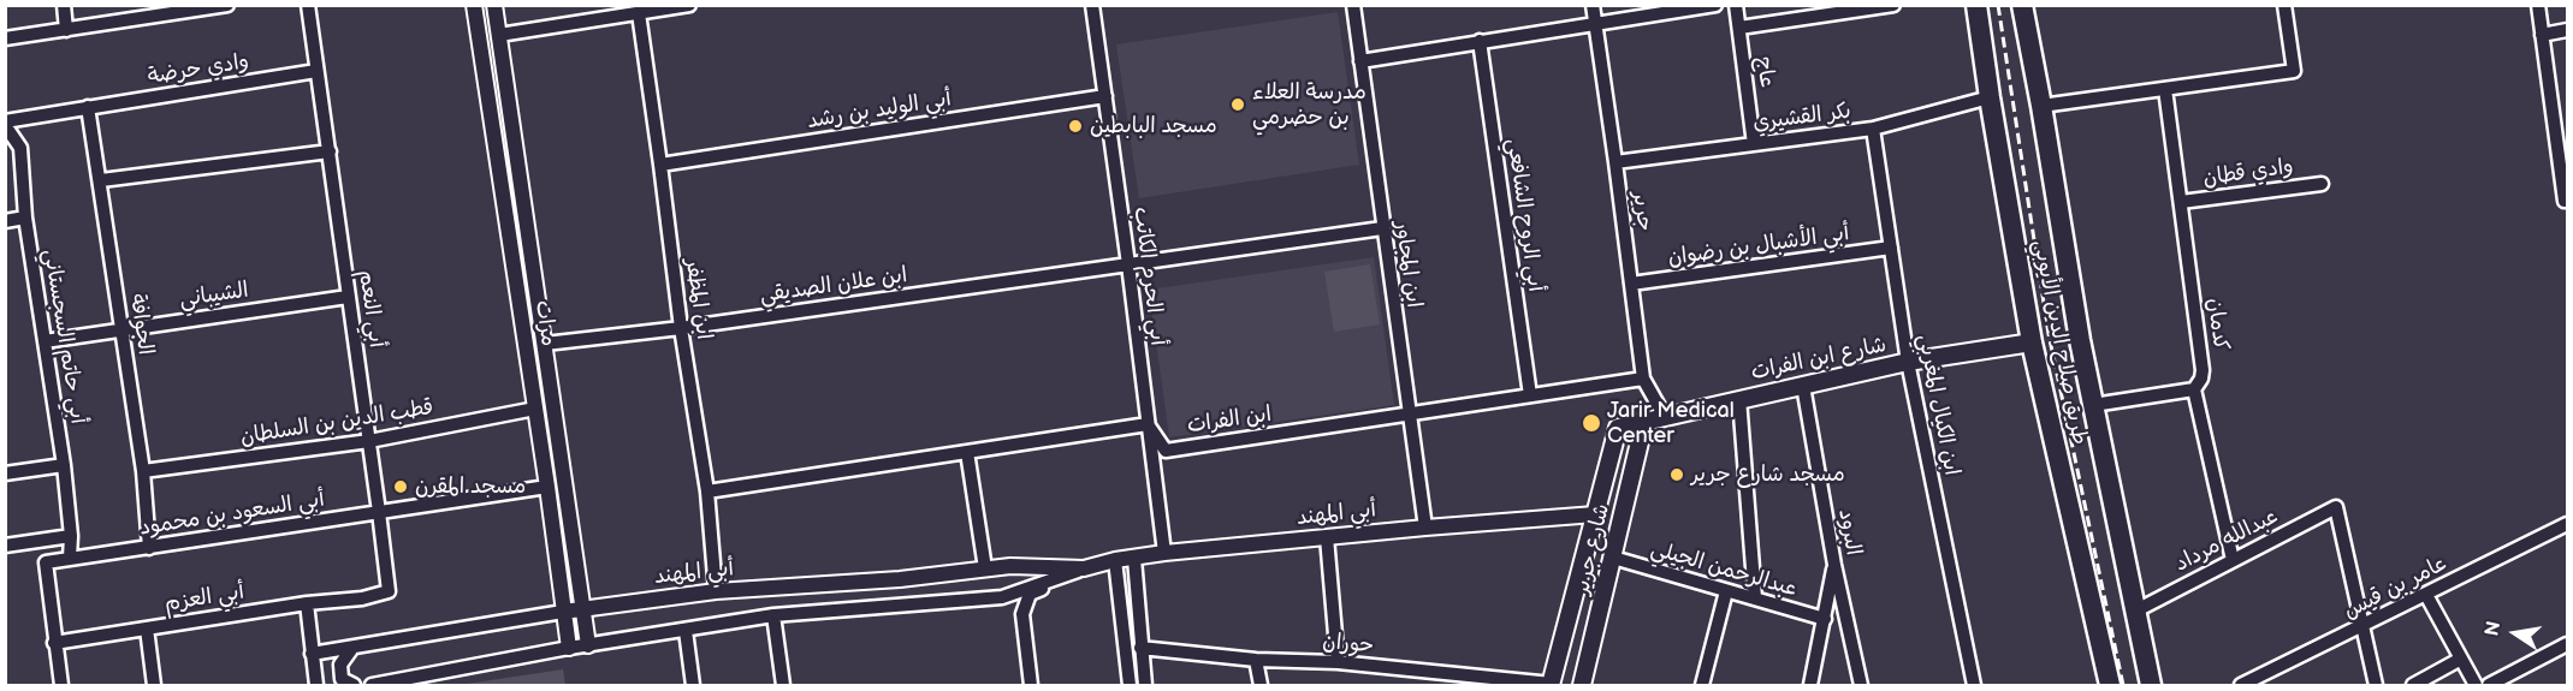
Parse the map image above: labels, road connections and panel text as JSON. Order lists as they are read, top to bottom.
{
  "streets": {
    "main road": ["طريق صلاح الدين الأيوبي", "شارع ابن الفرات", "شارع جرير"],
    "street": [
      "وادي حرضة",
      "عاج",
      "أبي الوليد بن رشد",
      "بكر القشيري",
      "وادي قطان",
      "جرير",
      "أبي الروح الشافعي",
      "أبي الأشبال بن رضوان",
      "ابن المجاور",
      "أبي الحرم الكاتب",
      "ابن علان الصديقي",
      "الشيباني",
      "ابن المظفر",
      "أبي النعم",
      "مرات",
      "الجوافة",
      "كدمان",
      "أبي حاتم السجستاني",
      "ابن الكيال المغربي",
      "ابن الفرات",
      "قطب الدين بن السلطان",
      "أبي السعود بن محمود",
      "أبي المهند",
      "البرود",
      "عبدالله مرداد",
      "عبدالرحمن الجيلي",
      "عامر بن قيس",
      "أبي العزم",
      "حوران"
    ]
  },
  "crossings": [
    ["وادي حرضة", "أبي النعم"],
    ["وادي حرضة", "الجوافة"],
    ["وادي حرضة", "أبي حاتم السجستاني"],
    ["عاج", "بكر القشيري"],
    ["أبي الوليد بن رشد", "أبي الحرم الكاتب"],
    ["أبي الوليد بن رشد", "ابن المظفر"],
    ["بكر القشيري", "جرير"],
    ["بكر القشيري", "طريق صلاح الدين الأيوبي"],
    ["بكر القشيري", "ابن الكيال المغربي"],
    ["وادي قطان", "كدمان"],
    ["جرير", "أبي الأشبال بن رضوان"],
    ["جرير", "شارع ابن الفرات"],
    ["جرير", "ابن الفرات"],
    ["أبي الروح الشافعي", "ابن الفرات"],
    ["أبي الأشبال بن رضوان", "ابن الكيال المغربي"],
    ["ابن المجاور", "ابن علان الصديقي"],
    ["ابن المجاور", "ابن الفرات"],
    ["ابن المجاور", "أبي المهند"],
    ["أبي الحرم الكاتب", "ابن علان الصديقي"],
    ["أبي الحرم الكاتب", "ابن الفرات"],
    ["أبي الحرم الكاتب", "أبي المهند"],
    ["ابن علان الصديقي", "ابن المظفر"],
    ["ابن علان الصديقي", "مرات"],
    ["الشيباني", "أبي النعم"],
    ["الشيباني", "الجوافة"],
    ["الشيباني", "أبي حاتم السجستاني"],
    ["ابن المظفر", "أبي المهند"],
    ["أبي النعم", "قطب الدين بن السلطان"],
    ["أبي النعم", "أبي السعود بن محمود"],
    ["أبي النعم", "أبي العزم"],
    ["مرات", "قطب الدين بن السلطان"],
    ["مرات", "أبي السعود بن محمود"],
    ["مرات", "أبي المهند"],
    ["الجوافة", "أبي حاتم السجستاني"],
    ["الجوافة", "قطب الدين بن السلطان"],
    ["الجوافة", "أبي السعود بن محمود"],
    ["كدمان", "عبدالله مرداد"],
    ["أبي حاتم السجستاني", "أبي السعود بن محمود"],
    ["طريق صلاح الدين الأيوبي", "شارع ابن الفرات"],
    ["طريق صلاح الدين الأيوبي", "عبدالله مرداد"],
    ["شارع ابن الفرات", "ابن الكيال المغربي"],
    ["شارع ابن الفرات", "البرود"],
    ["شارع ابن الفرات", "شارع جرير"],
    ["أبي السعود بن محمود", "أبي العزم"],
    ["أبي المهند", "شارع جرير"],
    ["عبدالله مرداد", "عامر بن قيس"],
    ["شارع جرير", "عبدالرحمن الجيلي"],
    ["شارع جرير", "حوران"]
  ],
  "places": [
    "مدرسة العلاء بن حضرمي",
    "مسجد البابطين",
    "Jarir Medical Center",
    "مسجد شارع جرير",
    "مسجد المقرن"
  ],
  "north": "left"
}
